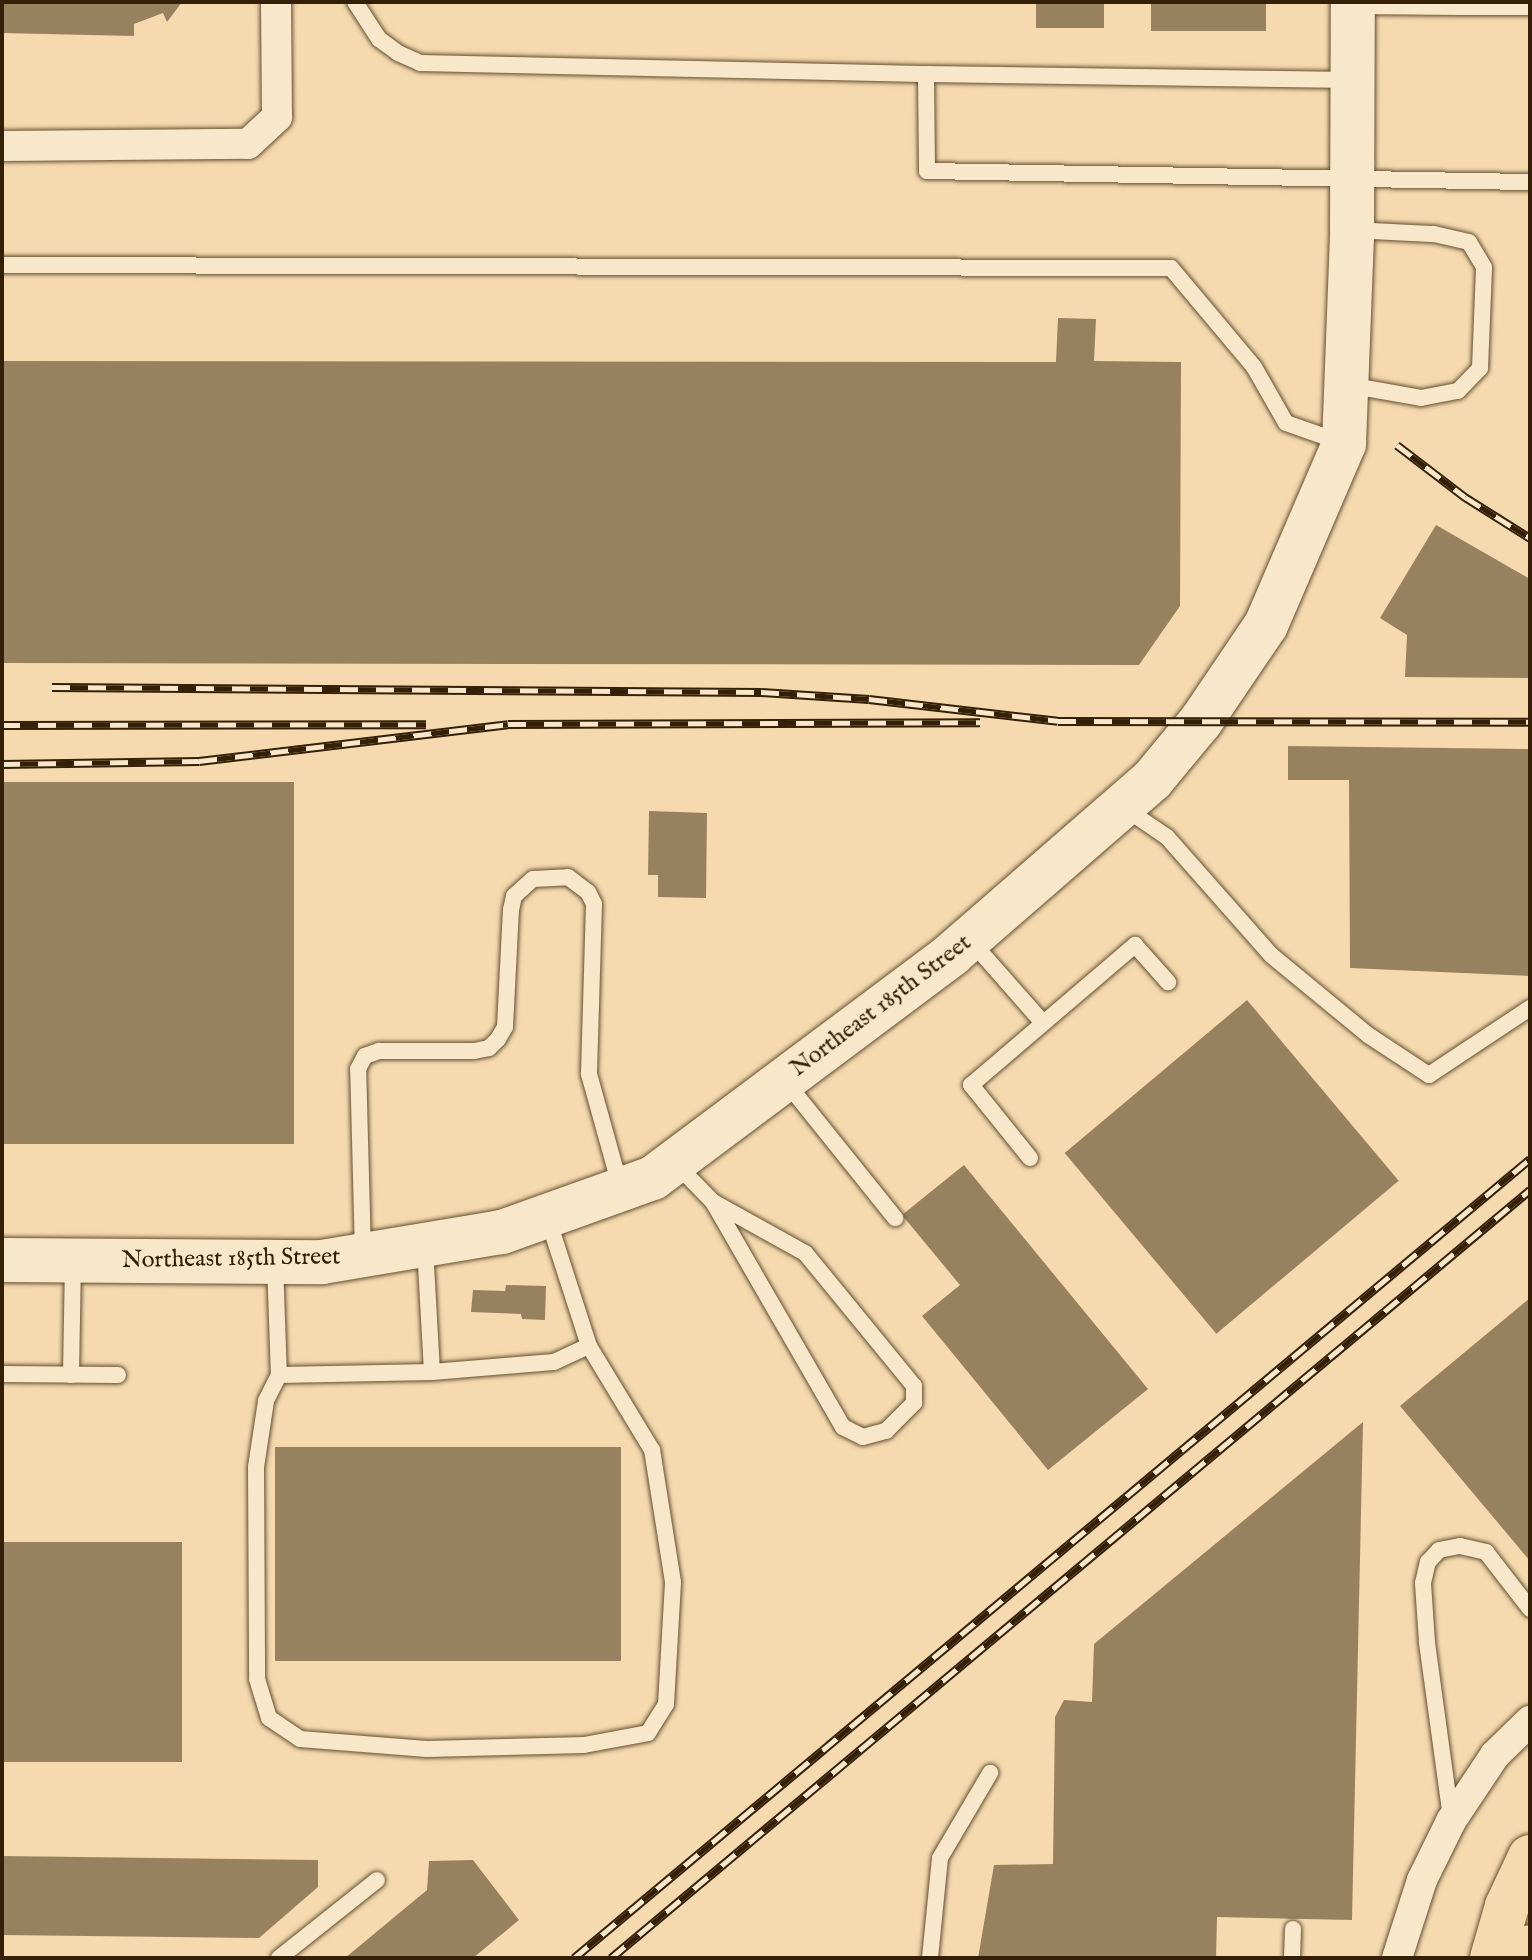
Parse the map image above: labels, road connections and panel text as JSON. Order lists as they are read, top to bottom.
{
  "streets": {
    "street": ["Northeast 185th Street"]
  }
}
